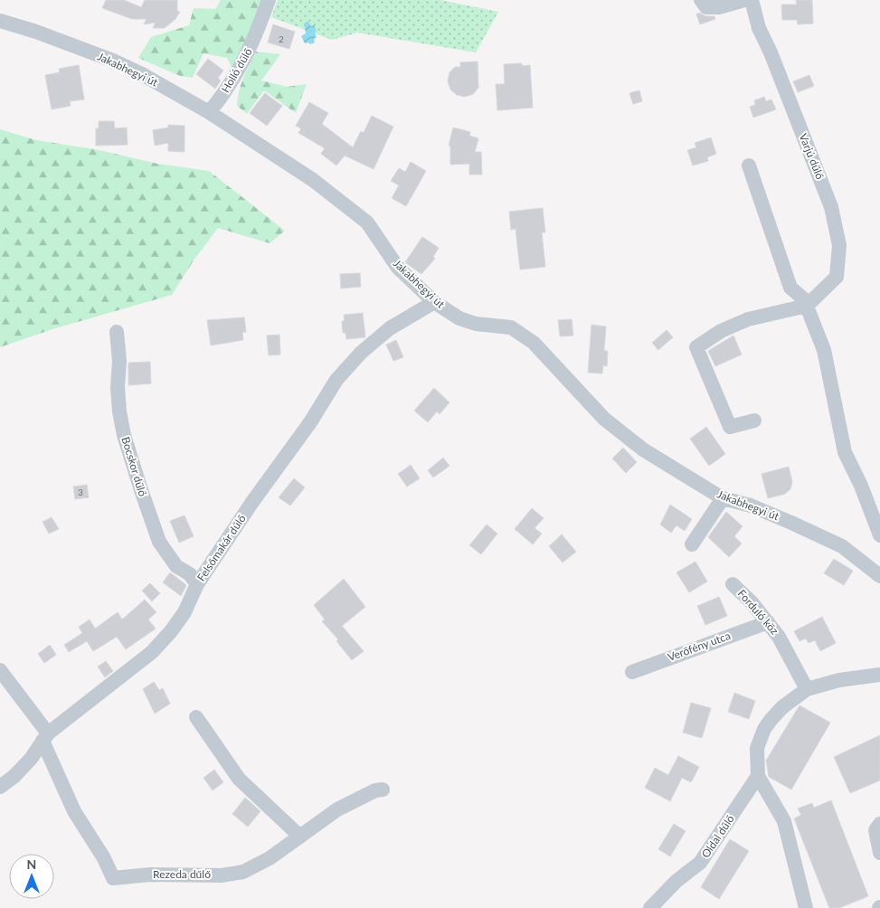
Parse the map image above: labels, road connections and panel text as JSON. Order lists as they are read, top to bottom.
{
  "streets": {
    "street": [
      "Jakabhegyi út",
      "Holló dűlő",
      "Varjú dűlő",
      "Bocskor dűlő",
      "Felsőmakár dűlő",
      "Forduló köz",
      "Verőfény utca",
      "Oldal dűlő",
      "Rezeda dűlő"
    ]
  },
  "crossings": [
    ["Jakabhegyi út", "Holló dűlő"],
    ["Jakabhegyi út", "Felsőmakár dűlő"],
    ["Bocskor dűlő", "Felsőmakár dűlő"],
    ["Felsőmakár dűlő", "Rezeda dűlő"],
    ["Forduló köz", "Verőfény utca"]
  ],
  "house_numbers": ["2", "3"],
  "north": "top"
}
